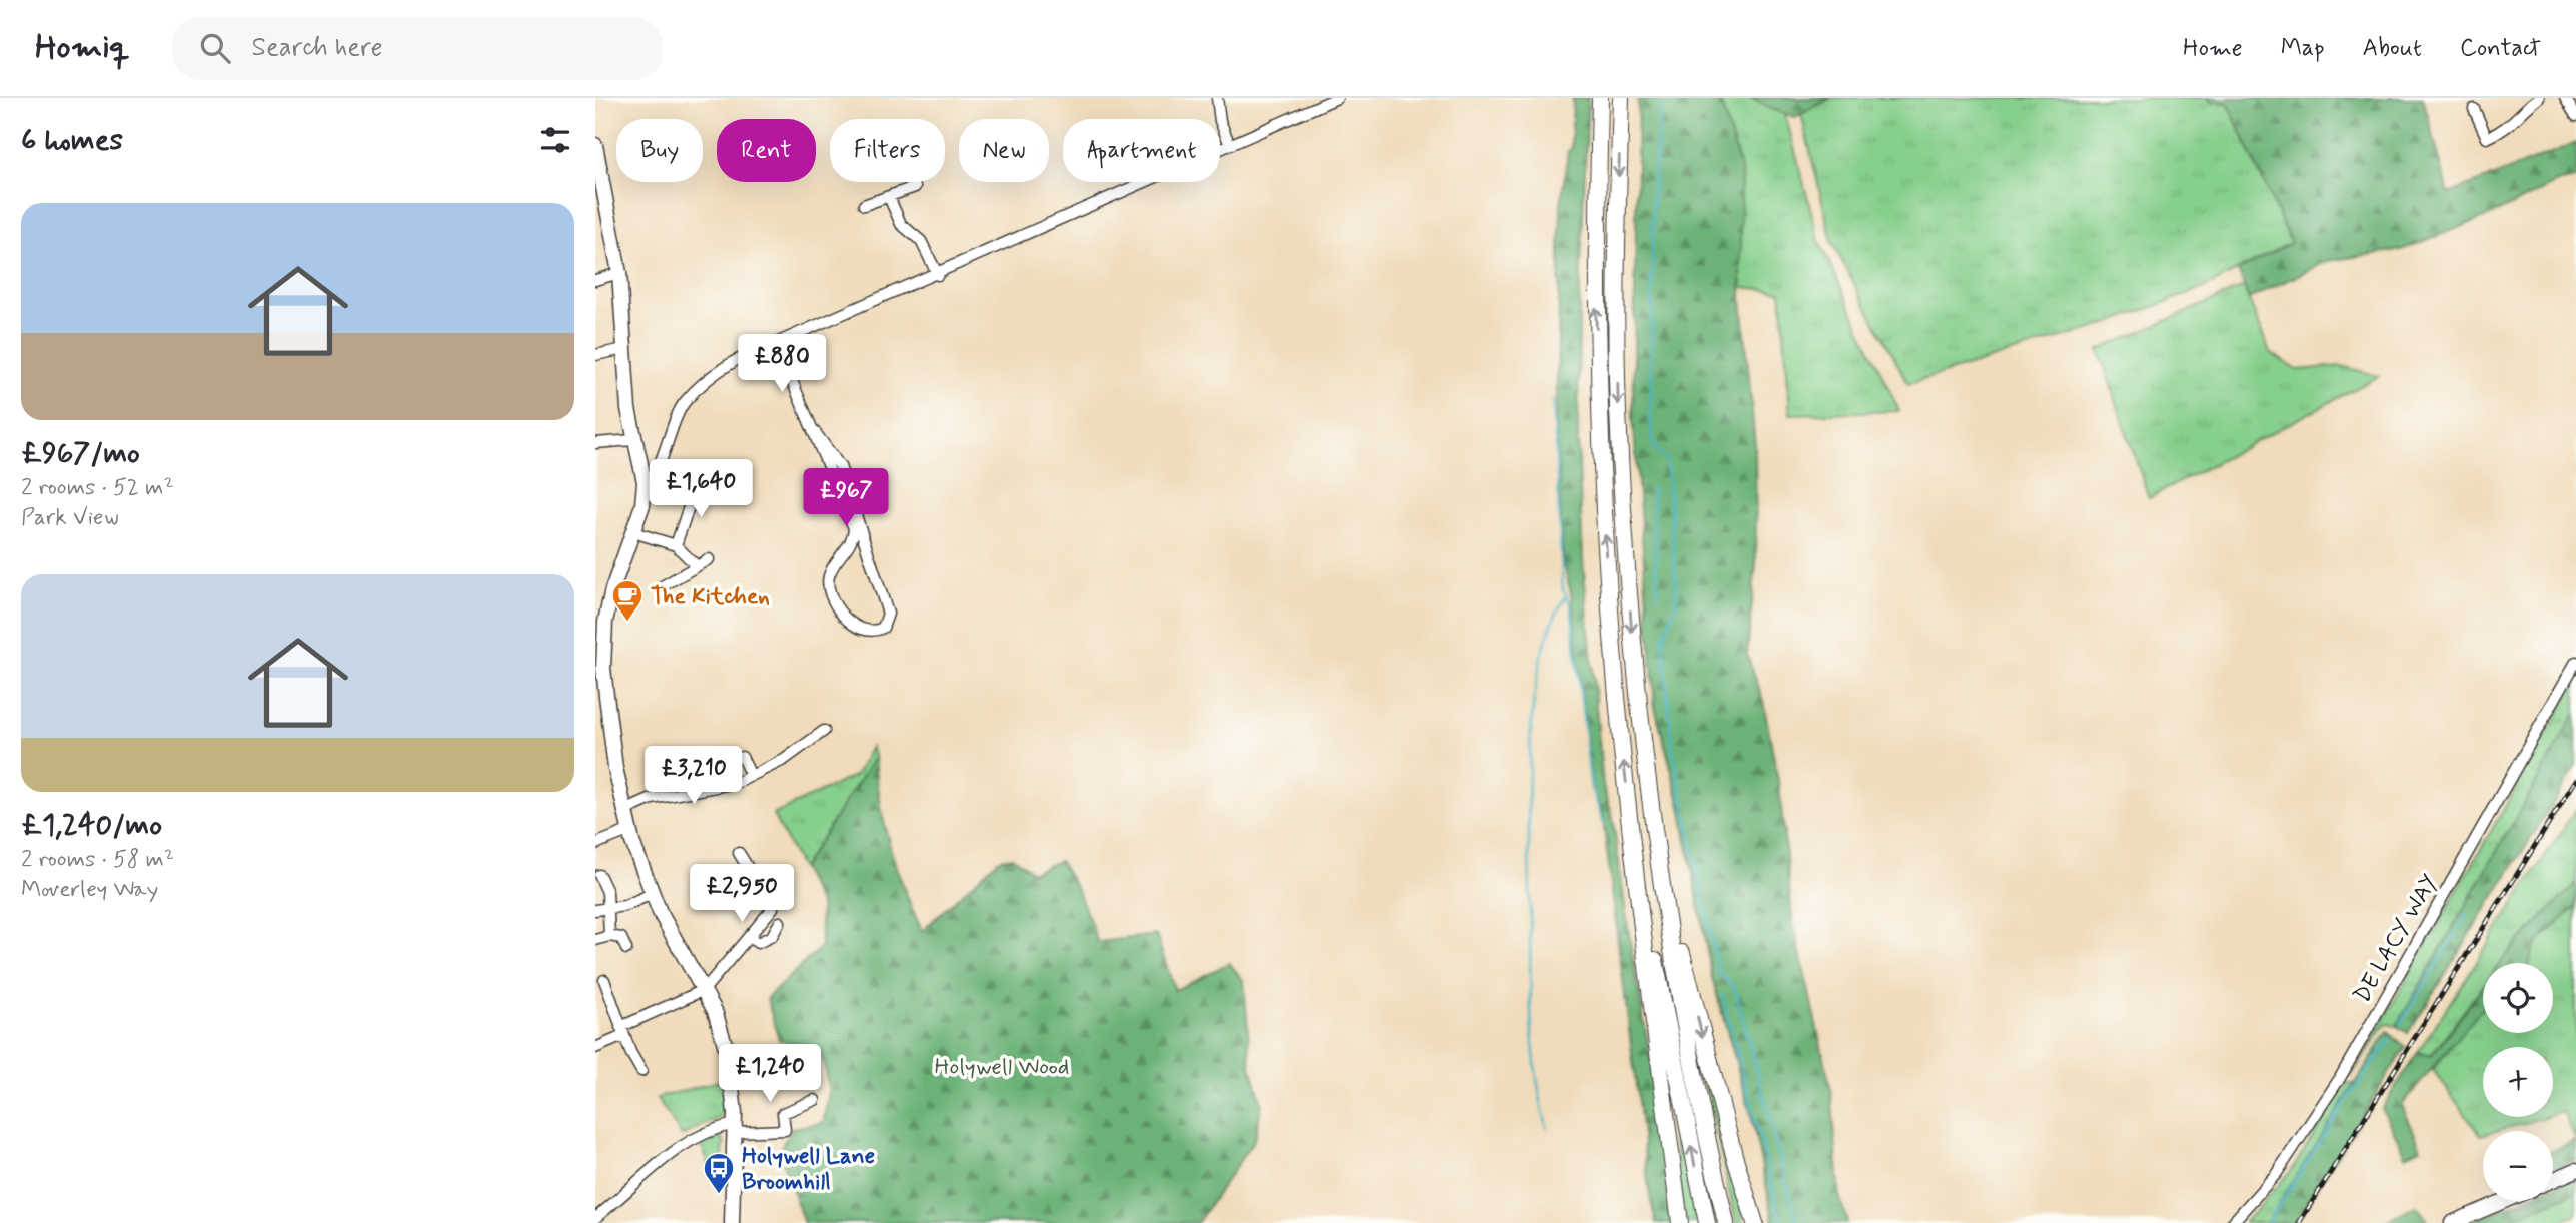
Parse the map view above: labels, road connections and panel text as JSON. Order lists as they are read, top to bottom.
{
  "streets": {
    "street": ["DE LACY WAY"]
  },
  "parks": ["Holywell Wood"],
  "places": {
    "cafe": ["The Kitchen"],
    "bus stop": ["Holywell Lane Broomhill"]
  },
  "page": {
    "header": "Homiq",
    "search": "Search here",
    "nav": [
      "Home",
      "Map",
      "About",
      "Contact"
    ],
    "heading": "6 homes",
    "chip": [
      "Buy",
      "Rent",
      "Filters",
      "New",
      "Apartment"
    ],
    "list": [
      {
        "name": "£967/mo",
        "note": "2 rooms · 52 m² · Park View"
      },
      {
        "name": "£1,240/mo",
        "note": "2 rooms · 58 m² · Moverley Way"
      }
    ],
    "price": [
      "£880",
      "£1,640",
      "£967",
      "£3,210",
      "£2,950",
      "£1,240"
    ],
    "map_buttons": ["+", "−"]
  }
}
